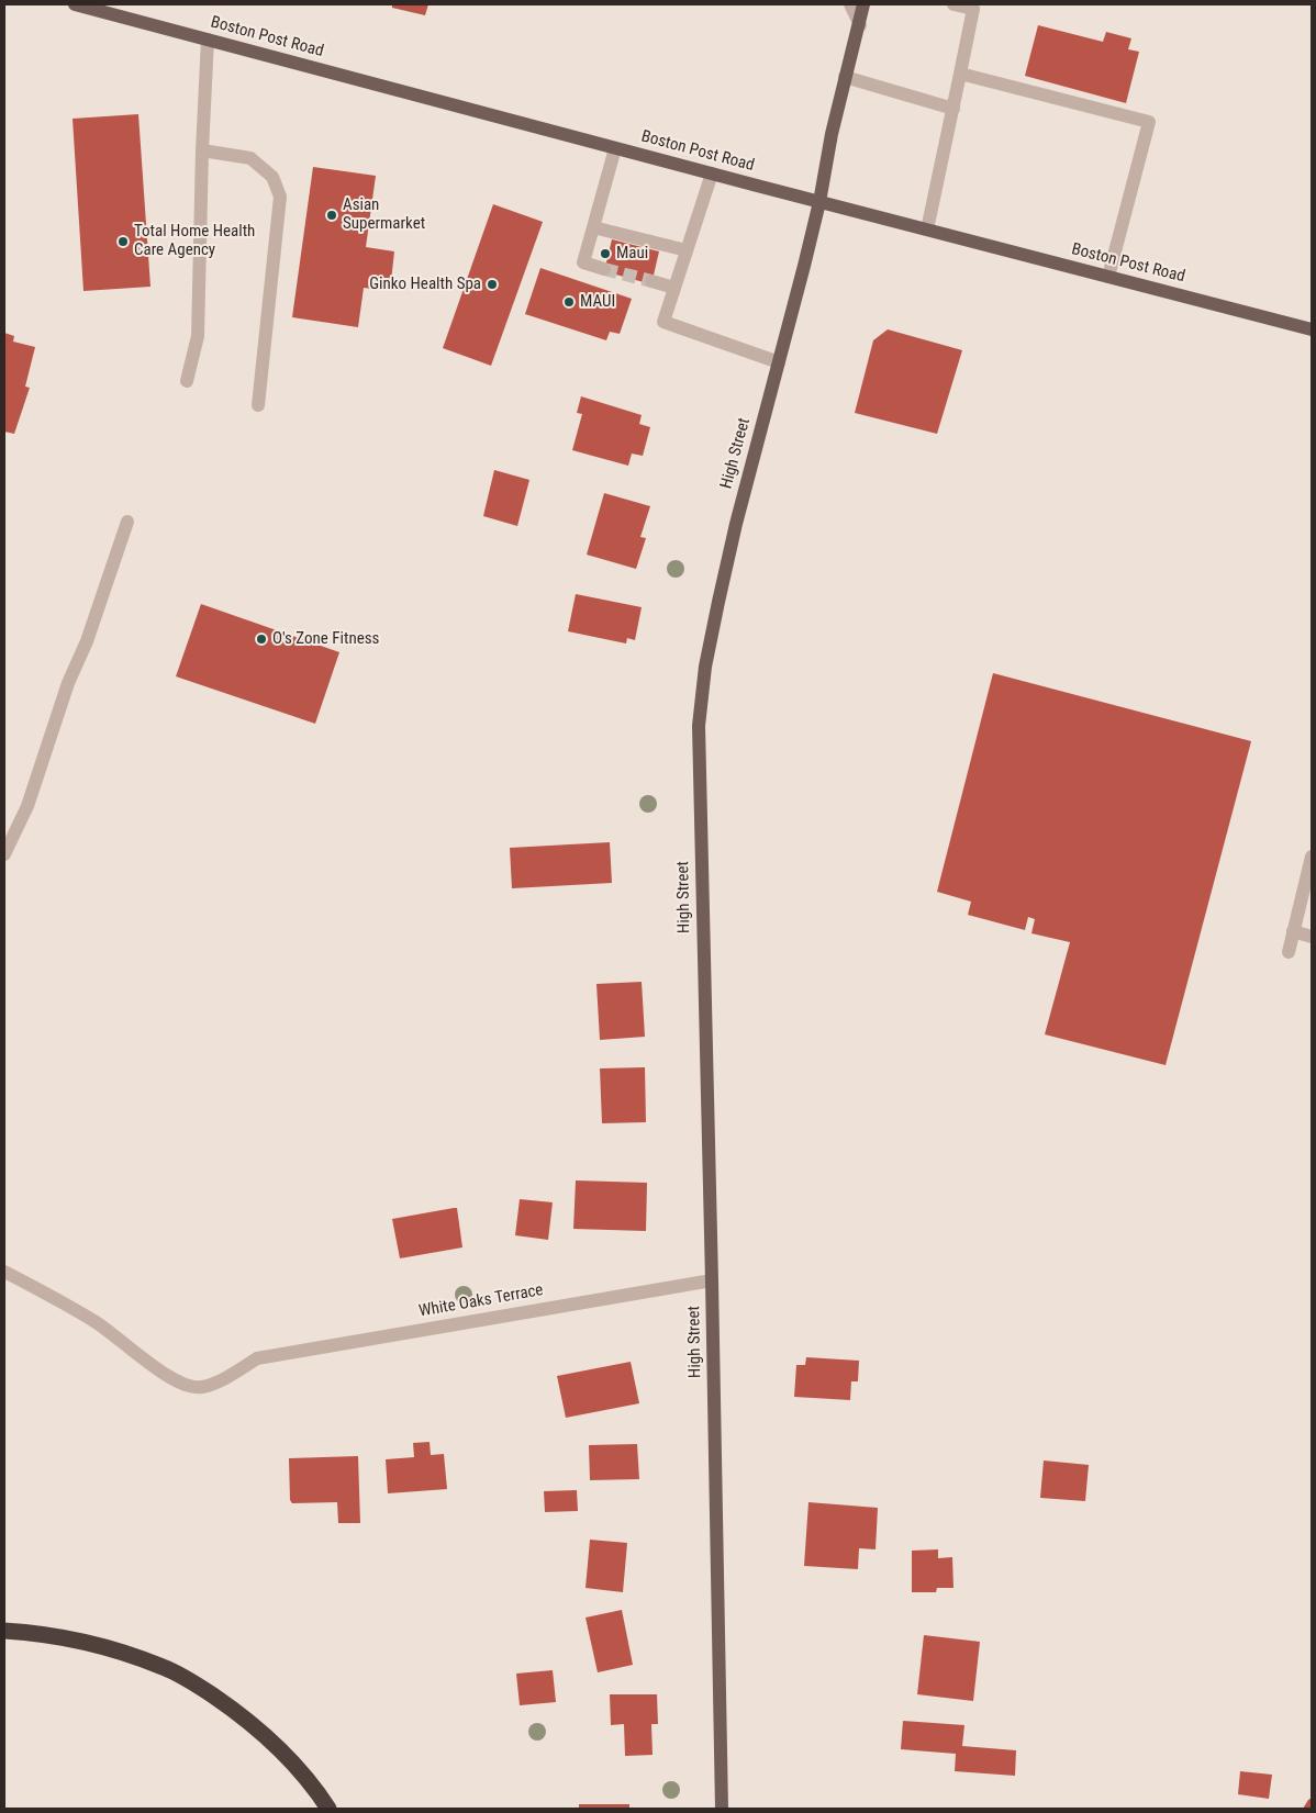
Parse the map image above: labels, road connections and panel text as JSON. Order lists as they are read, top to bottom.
{
  "streets": {
    "main road": ["Boston Post Road", "High Street"],
    "street": ["White Oaks Terrace"]
  },
  "crossings": [
    ["Boston Post Road", "High Street"],
    ["High Street", "White Oaks Terrace"]
  ],
  "places": [
    "Asian Supermarket",
    "Total Home Health Care Agency",
    "Maui",
    "Ginko Health Spa",
    "MAUI",
    "O's Zone Fitness"
  ]
}
